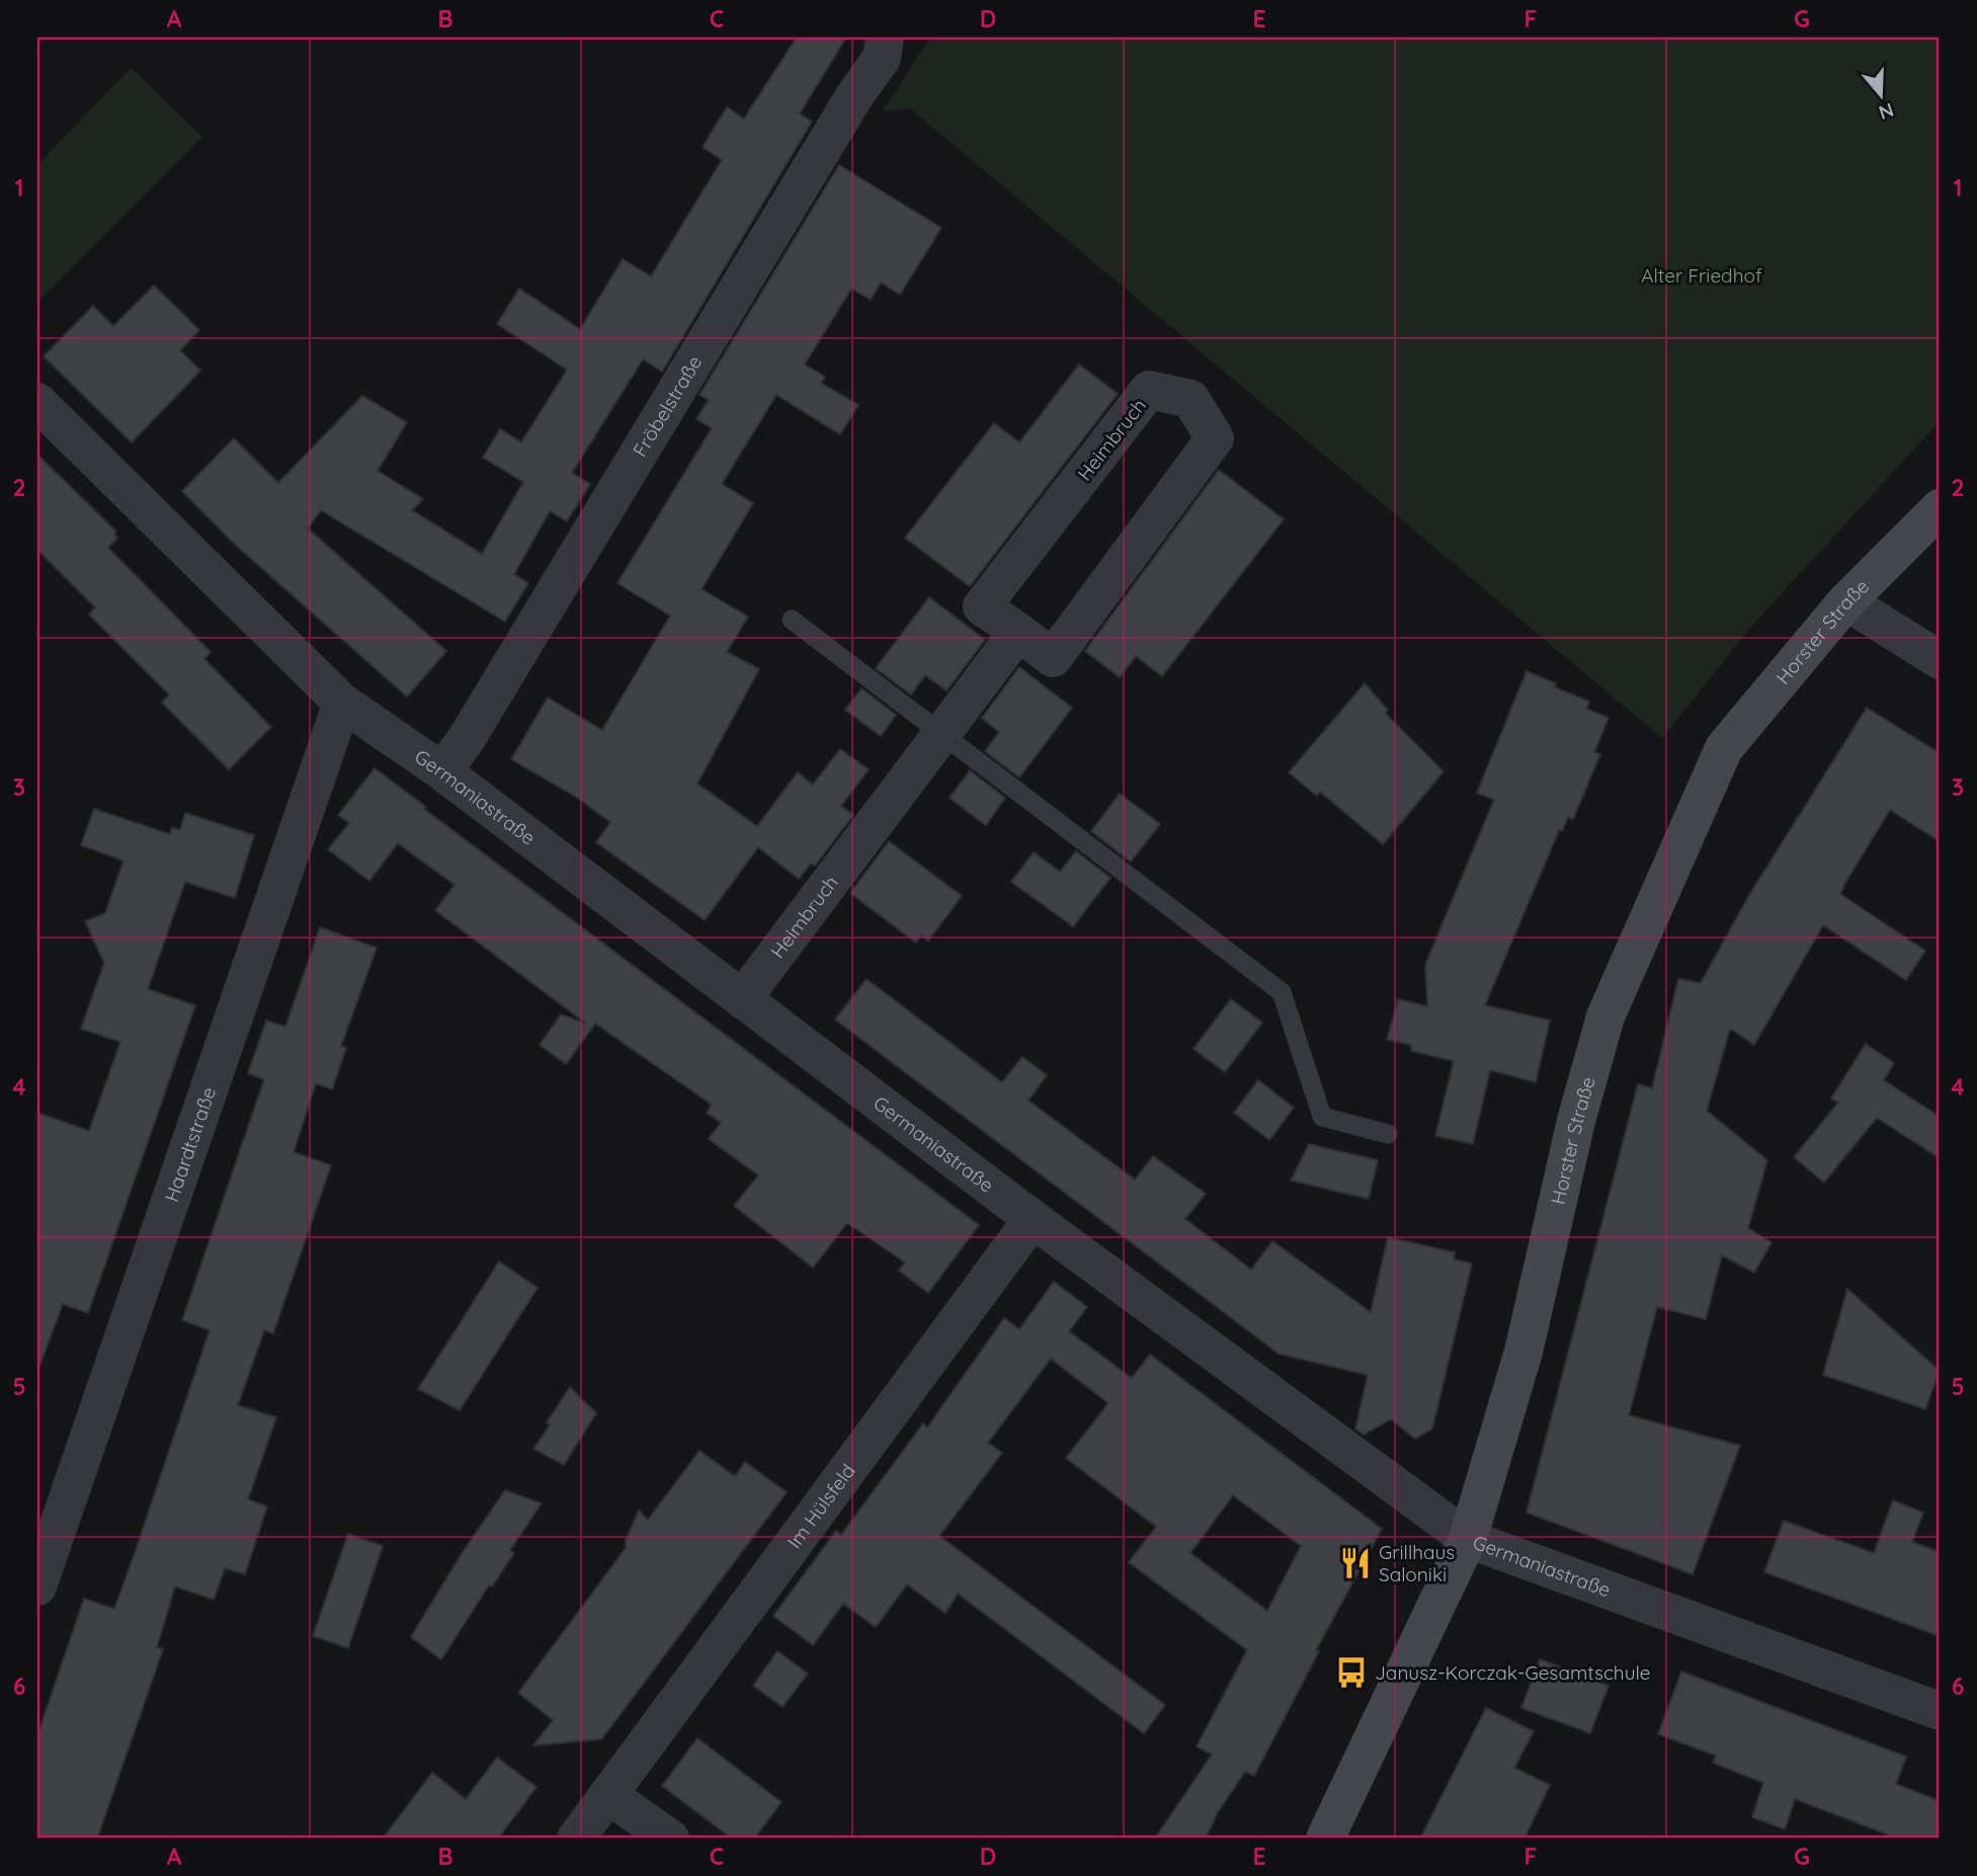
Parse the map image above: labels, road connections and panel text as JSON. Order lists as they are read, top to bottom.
{
  "streets": {
    "main road": ["Horster Straße"],
    "street": [
      "Fröbelstraße",
      "Heimbruch",
      "Germaniastraße",
      "Haardtstraße",
      "Im Hülsfeld"
    ]
  },
  "crossings": [
    ["Fröbelstraße", "Germaniastraße"],
    ["Heimbruch", "Germaniastraße"],
    ["Horster Straße", "Germaniastraße"],
    ["Germaniastraße", "Haardtstraße"],
    ["Germaniastraße", "Im Hülsfeld"]
  ],
  "parks": ["Alter Friedhof"],
  "places": {
    "restaurant": ["Grillhaus Saloniki"],
    "bus stop": ["Janusz-Korczak-Gesamtschule"]
  },
  "north": "bottom",
  "grid": {
    "columns": [
      "A",
      "B",
      "C",
      "D",
      "E",
      "F",
      "G"
    ],
    "rows": [
      "1",
      "2",
      "3",
      "4",
      "5",
      "6"
    ]
  }
}
